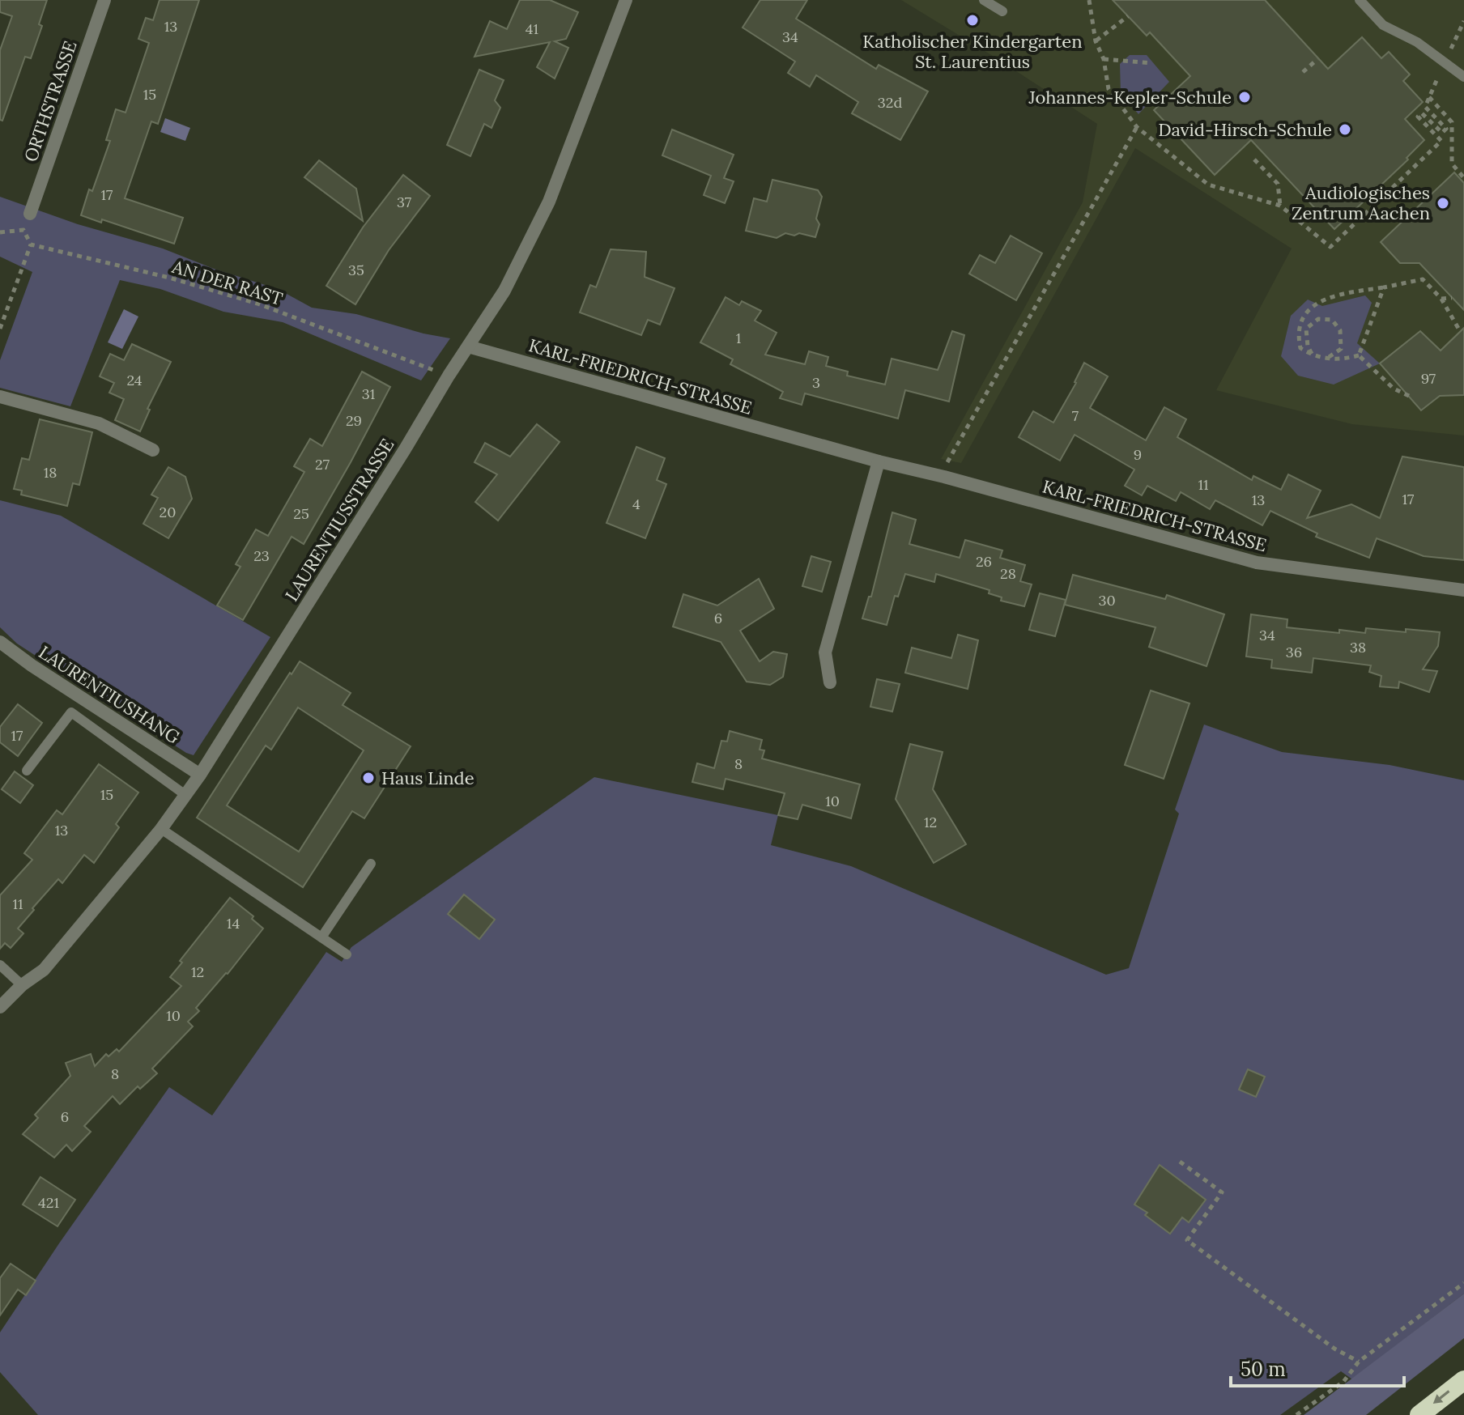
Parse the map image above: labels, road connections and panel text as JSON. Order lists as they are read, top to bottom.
{
  "streets": {
    "street": [
      "ORTHSTRASSE",
      "KARL-FRIEDRICH-STRASSE",
      "LAURENTIUSSTRASSE",
      "LAURENTIUSHANG"
    ],
    "path": ["AN DER RAST"]
  },
  "crossings": [
    ["AN DER RAST", "LAURENTIUSSTRASSE"],
    ["KARL-FRIEDRICH-STRASSE", "LAURENTIUSSTRASSE"],
    ["LAURENTIUSSTRASSE", "LAURENTIUSHANG"]
  ],
  "places": [
    "Katholischer Kindergarten St. Laurentius",
    "Johannes-Kepler-Schule",
    "David-Hirsch-Schule",
    "Audiologisches Zentrum Aachen",
    "Haus Linde"
  ],
  "house_numbers": [
    "13",
    "41",
    "34",
    "15",
    "32d",
    "17",
    "37",
    "35",
    "1",
    "97",
    "24",
    "3",
    "31",
    "7",
    "29",
    "9",
    "27",
    "18",
    "11",
    "17",
    "13",
    "4",
    "20",
    "25",
    "23",
    "26",
    "28",
    "30",
    "6",
    "34",
    "38",
    "36",
    "17",
    "8",
    "15",
    "10",
    "12",
    "13",
    "11",
    "14",
    "12",
    "10",
    "8",
    "6",
    "421"
  ],
  "scale_bar": "50 m"
}
